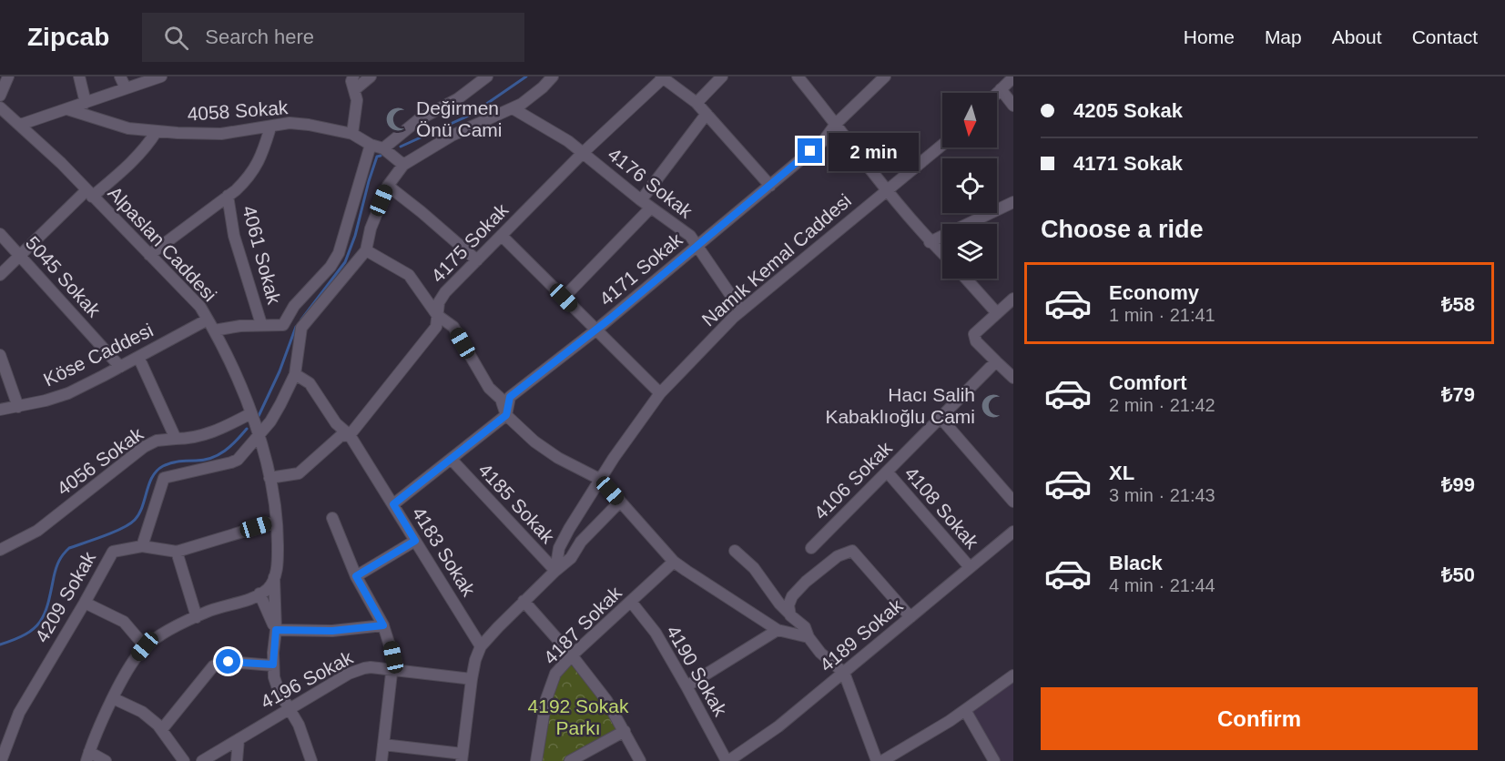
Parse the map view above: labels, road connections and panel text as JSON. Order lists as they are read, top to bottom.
{
  "streets": {
    "street": [
      "4058 Sokak",
      "4176 Sokak",
      "4175 Sokak",
      "Alpaslan Caddesi",
      "4061 Sokak",
      "Namık Kemal Caddesi",
      "4171 Sokak",
      "5045 Sokak",
      "Köse Caddesi",
      "4056 Sokak",
      "4106 Sokak",
      "4185 Sokak",
      "4108 Sokak",
      "4183 Sokak",
      "4209 Sokak",
      "4187 Sokak",
      "4189 Sokak",
      "4190 Sokak",
      "4196 Sokak"
    ]
  },
  "crossings": [
    ["4176 Sokak", "4175 Sokak"],
    ["4176 Sokak", "Namık Kemal Caddesi"],
    ["4176 Sokak", "4171 Sokak"],
    ["4175 Sokak", "Alpaslan Caddesi"],
    ["4175 Sokak", "4183 Sokak"],
    ["Alpaslan Caddesi", "Köse Caddesi"],
    ["Alpaslan Caddesi", "4196 Sokak"],
    ["Namık Kemal Caddesi", "4185 Sokak"],
    ["4171 Sokak", "4185 Sokak"],
    ["4171 Sokak", "4183 Sokak"],
    ["5045 Sokak", "Köse Caddesi"],
    ["Köse Caddesi", "4056 Sokak"],
    ["4106 Sokak", "4108 Sokak"],
    ["4108 Sokak", "4189 Sokak"],
    ["4187 Sokak", "4190 Sokak"],
    ["4189 Sokak", "4190 Sokak"]
  ],
  "parks": ["4192 Sokak Parkı"],
  "places": {
    "mosque": ["Değirmen Önü Cami", "Hacı Salih Kabaklıoğlu Cami"]
  },
  "north": "bottom",
  "page": {
    "header": "Zipcab",
    "search": "Search here",
    "nav": [
      "Home",
      "Map",
      "About",
      "Contact"
    ],
    "banner": ["4205 Sokak", "4171 Sokak"],
    "bubble": "2 min",
    "heading": "Choose a ride",
    "list": [
      {
        "name": "Economy",
        "note": "1 min · 21:41",
        "value": "₺58"
      },
      {
        "name": "Comfort",
        "note": "2 min · 21:42",
        "value": "₺79"
      },
      {
        "name": "XL",
        "note": "3 min · 21:43",
        "value": "₺99"
      },
      {
        "name": "Black",
        "note": "4 min · 21:44",
        "value": "₺50"
      }
    ],
    "buttons": "Confirm"
  }
}
